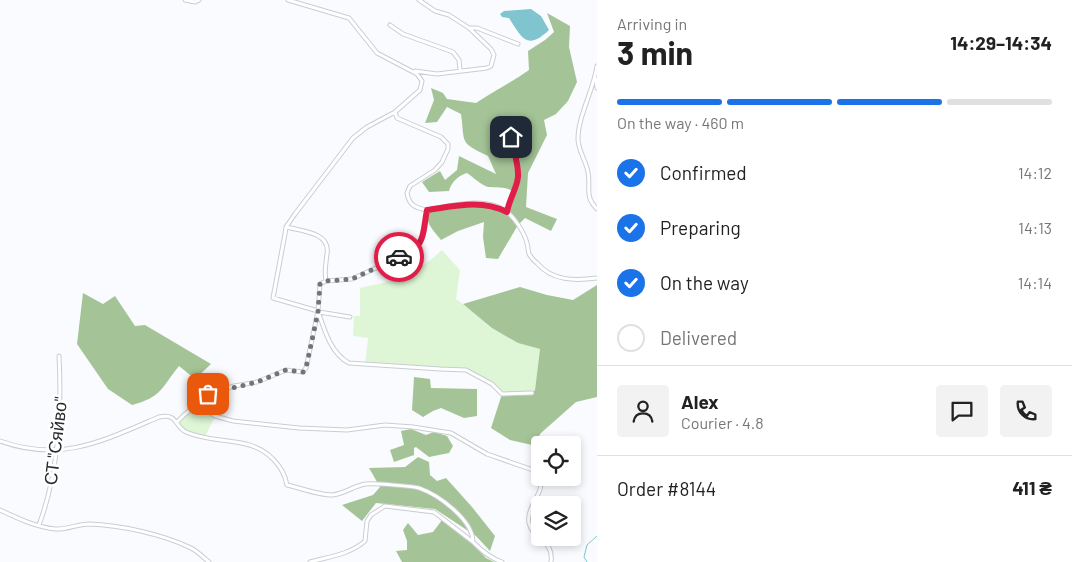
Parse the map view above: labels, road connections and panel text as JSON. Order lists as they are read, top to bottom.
{
  "streets": {
    "street": ["СТ \"Сяйво\""]
  },
  "page": {
    "heading": ["3 min", "Arriving in", "14:29–14:34"],
    "panel": [
      "Alex",
      "Courier · 4.8",
      "Order #8144",
      "411 ₴"
    ],
    "bar": "On the way · 460 m",
    "list": [
      ["Confirmed", "14:12"],
      ["Preparing", "14:13"],
      ["On the way", "14:14"],
      "Delivered"
    ]
  }
}
